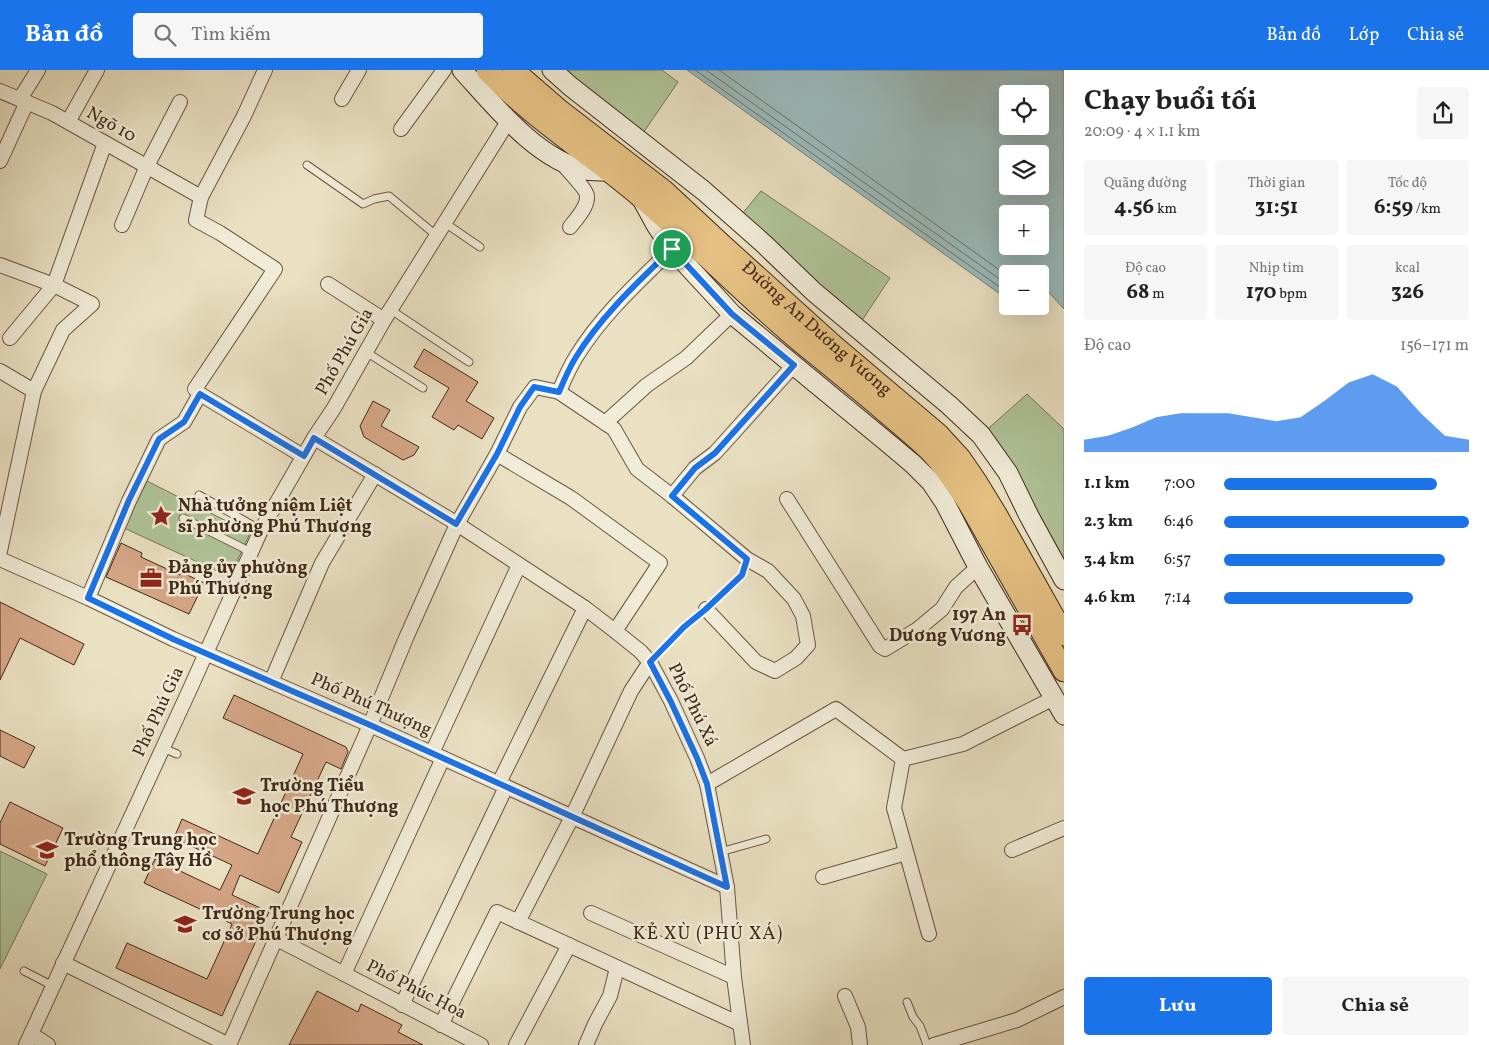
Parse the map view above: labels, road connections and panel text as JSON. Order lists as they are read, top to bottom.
{
  "streets": {
    "main road": ["Đường An Dương Vương"],
    "street": [
      "Ngõ 10",
      "Phố Phú Gia",
      "Phố Phú Thượng",
      "Phố Phú Xá",
      "Phố Phúc Hoa"
    ]
  },
  "crossings": [
    ["Phố Phú Gia", "Phố Phú Thượng"],
    ["Phố Phú Gia", "Phố Phú Xá"],
    ["Phố Phú Thượng", "Phố Phú Xá"]
  ],
  "districts": ["KẺ XÙ (PHÚ XÁ)"],
  "places": {
    "place": ["Nhà tưởng niệm Liệt sĩ phường Phú Thượng"],
    "office": ["Đảng ủy phường Phú Thượng"],
    "bus stop": ["197 An Dương Vương"],
    "school or university": ["Trường Tiểu học Phú Thượng", "Trường Trung học phổ thông Tây Hồ", "Trường Trung học cơ sở Phú Thượng"]
  },
  "page": {
    "header": "Bản đồ",
    "search": "Tìm kiếm",
    "nav": ["Bản đồ", "Lớp", "Chia sẻ"],
    "heading": ["Chạy buổi tối", "20:09 · 4 × 1.1 km"],
    "map_buttons": ["+", "−"],
    "stats": [
      ["Quãng đường", "4.56 km"],
      ["Thời gian", "31:51"],
      ["Tốc độ", "6:59 /km"],
      ["Độ cao", "68 m"],
      ["Nhịp tim", "170 bpm"],
      ["kcal", "326"]
    ],
    "chart": ["Độ cao", "156–171 m"],
    "list": [
      {
        "name": "1.1 km",
        "note": "7:00"
      },
      {
        "name": "2.3 km",
        "note": "6:46"
      },
      {
        "name": "3.4 km",
        "note": "6:57"
      },
      {
        "name": "4.6 km",
        "note": "7:14"
      }
    ],
    "buttons": ["Lưu", "Chia sẻ"]
  }
}
